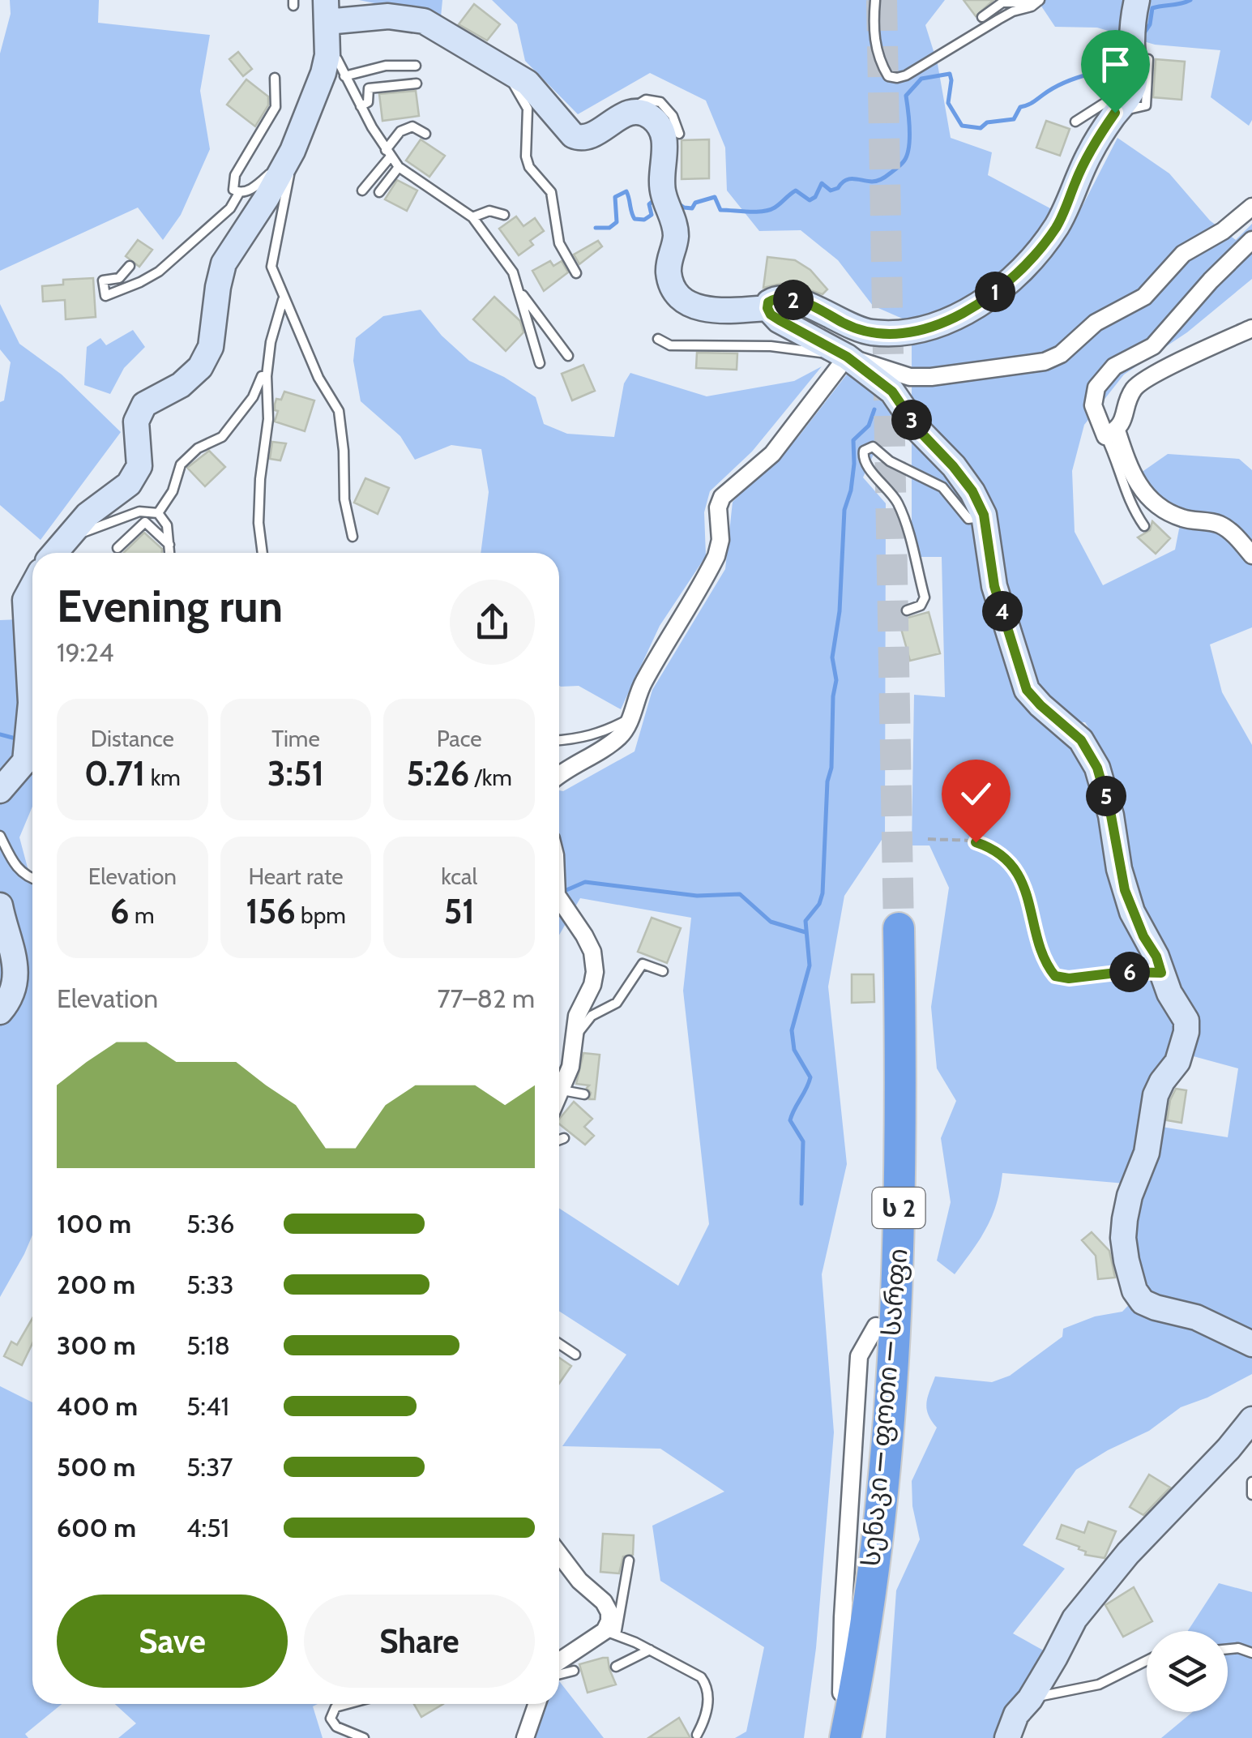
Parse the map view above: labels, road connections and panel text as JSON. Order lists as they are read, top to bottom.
{
  "streets": {
    "highway": ["ს 2", "სენაკი — ფოთი — სარფი"]
  },
  "page": {
    "pins": [
      "1",
      "2",
      "3",
      "4",
      "5",
      "6"
    ],
    "heading": ["Evening run", "19:24"],
    "stats": [
      ["Distance", "0.71 km"],
      ["Time", "3:51"],
      ["Pace", "5:26 /km"],
      ["Elevation", "6 m"],
      ["Heart rate", "156 bpm"],
      ["kcal", "51"]
    ],
    "chart": ["Elevation", "77–82 m"],
    "list": [
      {
        "name": "100 m",
        "note": "5:36"
      },
      {
        "name": "200 m",
        "note": "5:33"
      },
      {
        "name": "300 m",
        "note": "5:18"
      },
      {
        "name": "400 m",
        "note": "5:41"
      },
      {
        "name": "500 m",
        "note": "5:37"
      },
      {
        "name": "600 m",
        "note": "4:51"
      }
    ],
    "buttons": ["Save", "Share"]
  }
}
